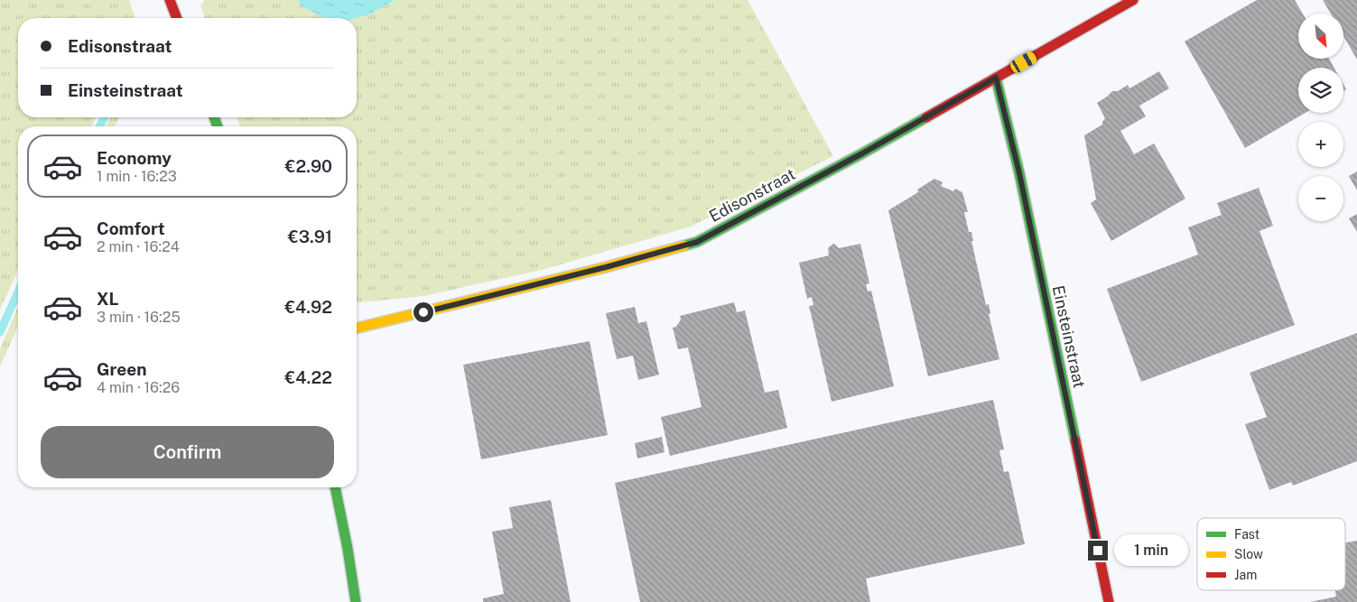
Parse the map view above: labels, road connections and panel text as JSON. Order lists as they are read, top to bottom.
{
  "streets": {
    "street": ["Edisonstraat", "Einsteinstraat"]
  },
  "crossings": [
    ["Edisonstraat", "Einsteinstraat"]
  ],
  "legend": ["Fast", "Slow", "Jam"],
  "north": "bottom right",
  "page": {
    "map_buttons": ["+", "−"],
    "banner": ["Edisonstraat", "Einsteinstraat"],
    "list": [
      {
        "name": "Economy",
        "note": "1 min · 16:23",
        "value": "€2.90"
      },
      {
        "name": "Comfort",
        "note": "2 min · 16:24",
        "value": "€3.91"
      },
      {
        "name": "XL",
        "note": "3 min · 16:25",
        "value": "€4.92"
      },
      {
        "name": "Green",
        "note": "4 min · 16:26",
        "value": "€4.22"
      }
    ],
    "buttons": "Confirm",
    "bubble": "1 min"
  }
}
